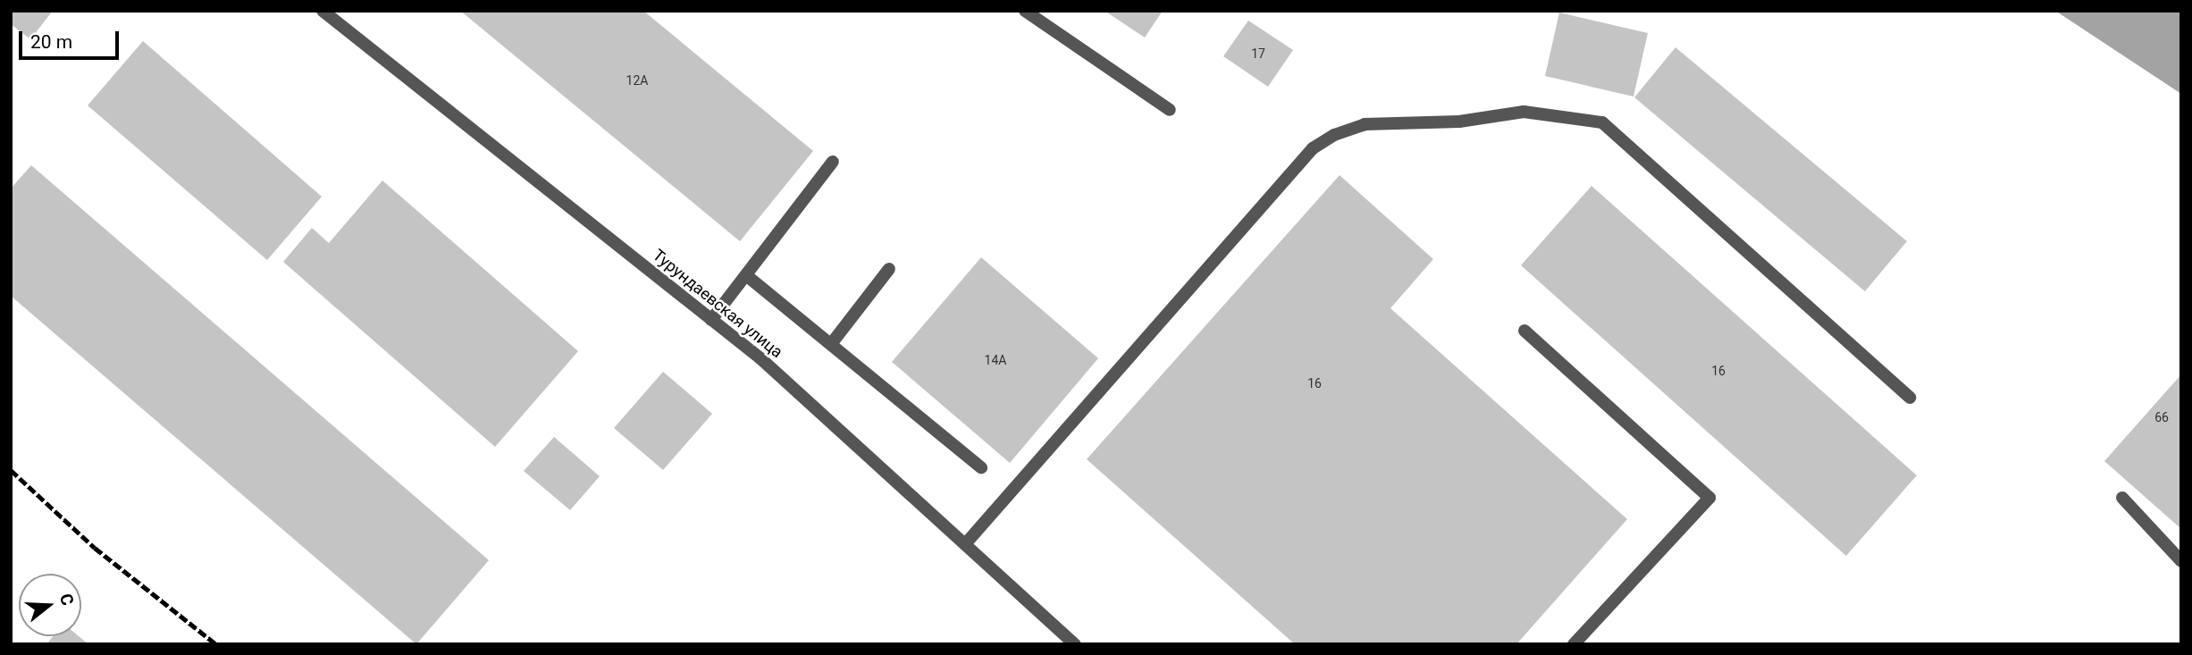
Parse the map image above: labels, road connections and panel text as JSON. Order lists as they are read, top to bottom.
{
  "streets": {
    "street": ["Турундаевская улица"]
  },
  "house_numbers": [
    "17",
    "12А",
    "14А",
    "16",
    "16",
    "66"
  ],
  "scale_bar": "20 m",
  "north": "right"
}
